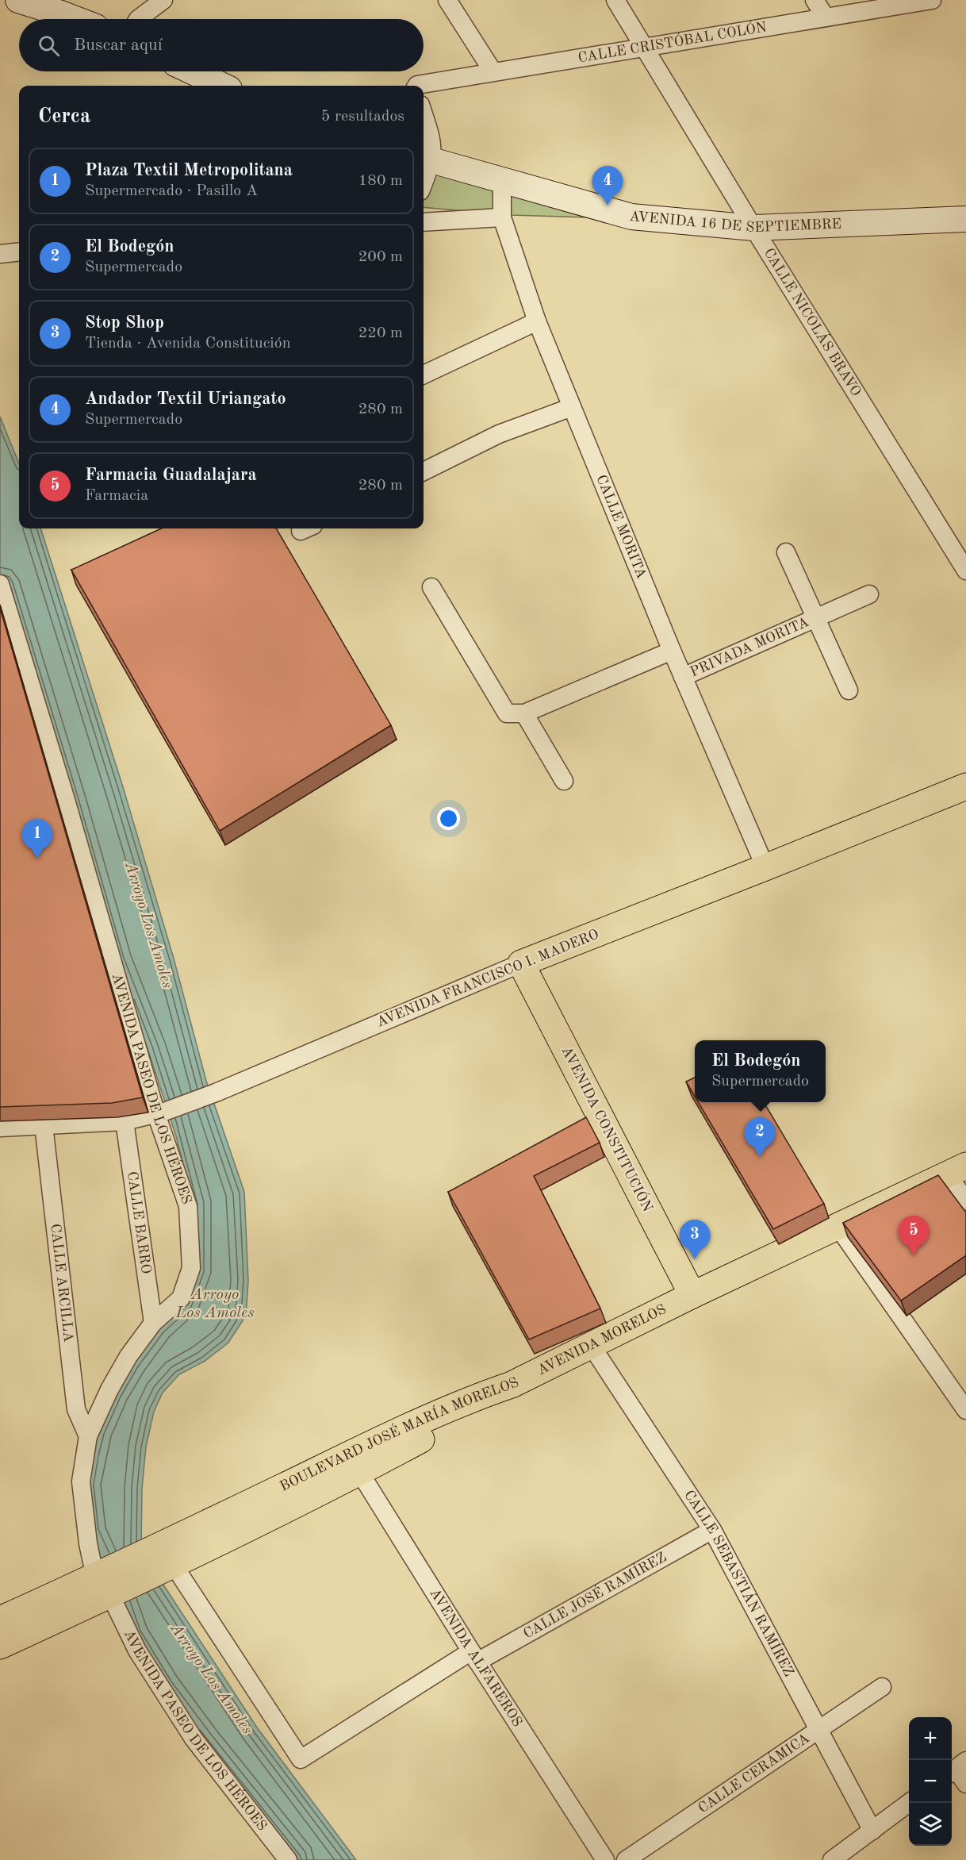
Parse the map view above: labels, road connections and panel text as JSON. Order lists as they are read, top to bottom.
{
  "streets": {
    "main road": [
      "AVENIDA FRANCISCO I. MADERO",
      "AVENIDA CONSTITUCIÓN",
      "AVENIDA MORELOS",
      "BOULEVARD JOSÉ MARÍA MORELOS"
    ],
    "street": [
      "CALLE CRISTÓBAL COLÓN",
      "AVENIDA 16 DE SEPTIEMBRE",
      "CALLE NICOLÁS BRAVO",
      "CALLE MORITA",
      "PRIVADA MORITA",
      "AVENIDA PASEO DE LOS HÉROES",
      "CALLE BARRO",
      "CALLE ARCILLA",
      "CALLE SEBASTIÁN RAMÍREZ",
      "CALLE JOSÉ RAMÍREZ",
      "AVENIDA ALFAREROS",
      "CALLE CERÁMICA"
    ]
  },
  "crossings": [
    ["CALLE CRISTÓBAL COLÓN", "CALLE NICOLÁS BRAVO"],
    ["AVENIDA 16 DE SEPTIEMBRE", "CALLE NICOLÁS BRAVO"],
    ["AVENIDA 16 DE SEPTIEMBRE", "CALLE MORITA"],
    ["CALLE MORITA", "PRIVADA MORITA"],
    ["CALLE MORITA", "AVENIDA FRANCISCO I. MADERO"],
    ["AVENIDA FRANCISCO I. MADERO", "AVENIDA PASEO DE LOS HÉROES"],
    ["AVENIDA FRANCISCO I. MADERO", "AVENIDA CONSTITUCIÓN"],
    ["AVENIDA FRANCISCO I. MADERO", "CALLE BARRO"],
    ["AVENIDA FRANCISCO I. MADERO", "CALLE ARCILLA"],
    ["AVENIDA PASEO DE LOS HÉROES", "CALLE BARRO"],
    ["AVENIDA PASEO DE LOS HÉROES", "CALLE ARCILLA"],
    ["AVENIDA PASEO DE LOS HÉROES", "BOULEVARD JOSÉ MARÍA MORELOS"],
    ["AVENIDA CONSTITUCIÓN", "AVENIDA MORELOS"],
    ["AVENIDA MORELOS", "BOULEVARD JOSÉ MARÍA MORELOS"],
    ["AVENIDA MORELOS", "CALLE SEBASTIÁN RAMÍREZ"],
    ["BOULEVARD JOSÉ MARÍA MORELOS", "CALLE JOSÉ RAMÍREZ"],
    ["BOULEVARD JOSÉ MARÍA MORELOS", "AVENIDA ALFAREROS"],
    ["CALLE SEBASTIÁN RAMÍREZ", "CALLE JOSÉ RAMÍREZ"],
    ["CALLE SEBASTIÁN RAMÍREZ", "CALLE CERÁMICA"],
    ["CALLE JOSÉ RAMÍREZ", "AVENIDA ALFAREROS"]
  ],
  "water": ["Arroyo Los Amoles"],
  "page": {
    "search": "Buscar aquí",
    "heading": ["Cerca", "5 resultados"],
    "list": [
      {
        "mark": "1",
        "name": "Plaza Textil Metropolitana",
        "note": "Supermercado · Pasillo A",
        "value": "180 m"
      },
      {
        "mark": "2",
        "name": "El Bodegón",
        "note": "Supermercado",
        "value": "200 m"
      },
      {
        "mark": "3",
        "name": "Stop Shop",
        "note": "Tienda · Avenida Constitución",
        "value": "220 m"
      },
      {
        "mark": "4",
        "name": "Andador Textil Uriangato",
        "note": "Supermercado",
        "value": "280 m"
      },
      {
        "mark": "5",
        "name": "Farmacia Guadalajara",
        "note": "Farmacia",
        "value": "280 m"
      }
    ],
    "pins": [
      "4",
      "1",
      "2",
      "5",
      "3"
    ],
    "popup": ["El Bodegón", "Supermercado"],
    "map_buttons": ["+", "−"]
  }
}
